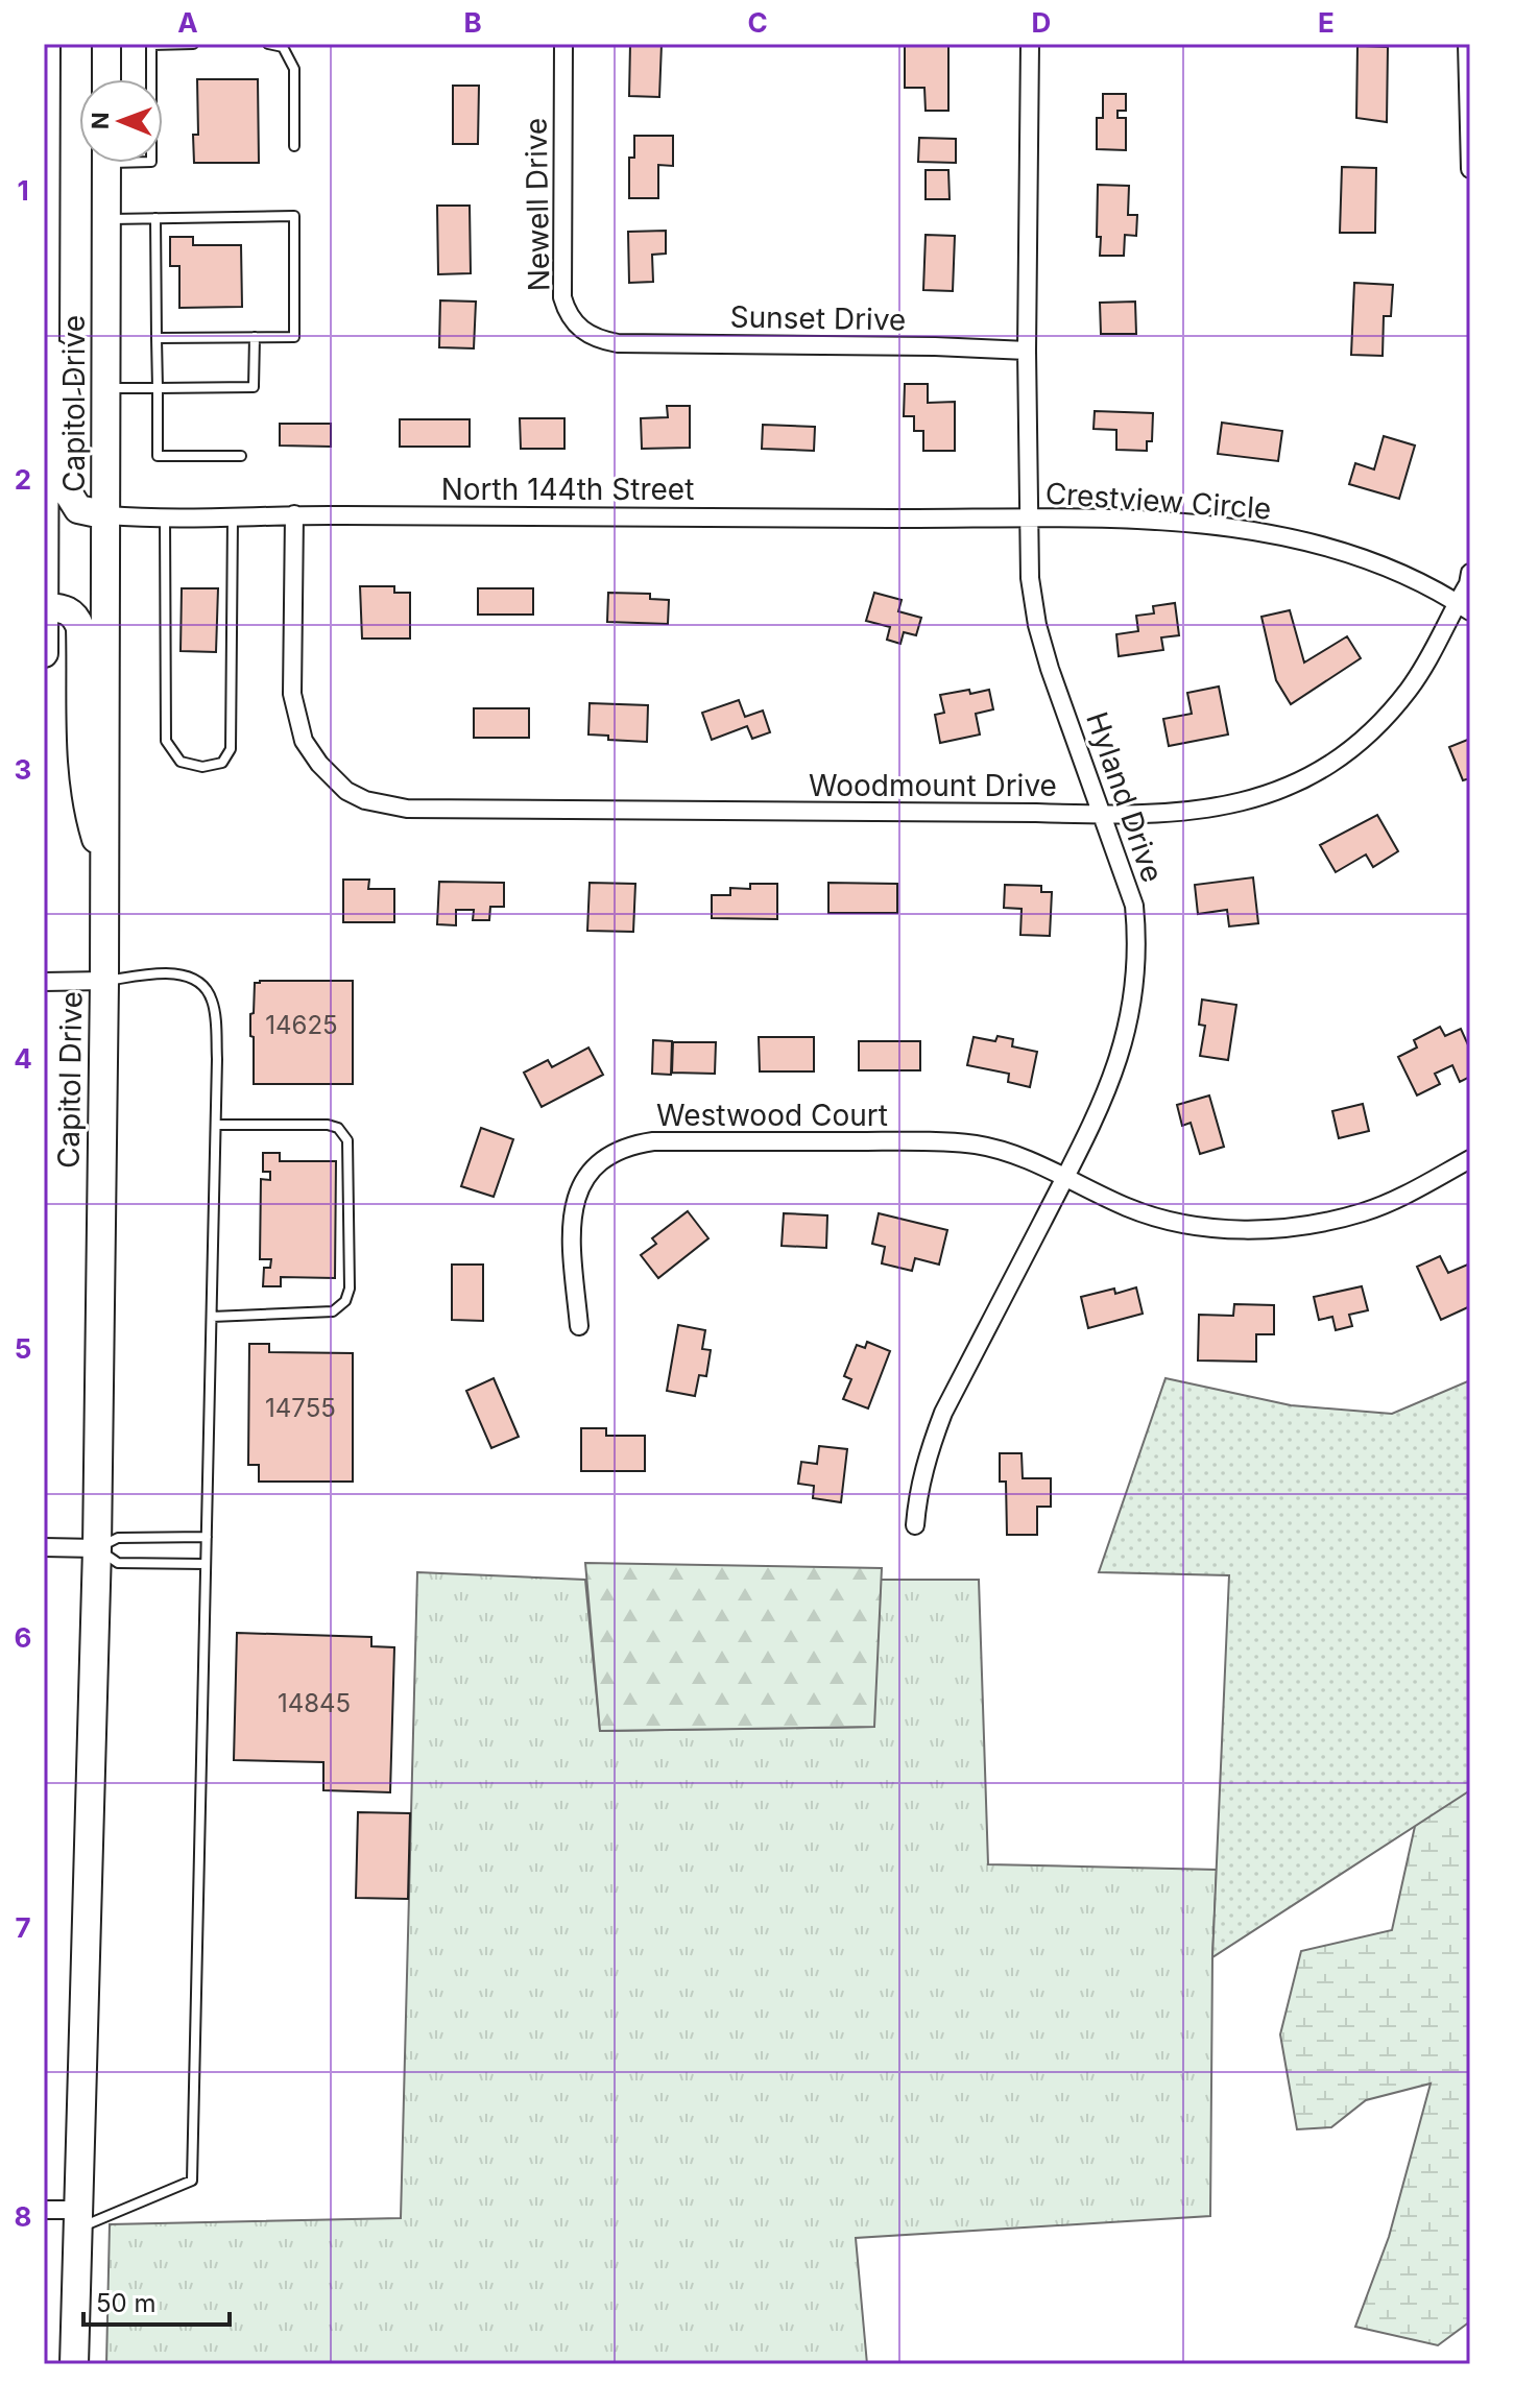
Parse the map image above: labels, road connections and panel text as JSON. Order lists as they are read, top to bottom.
{
  "streets": {
    "main road": ["Capitol Drive"],
    "street": [
      "Newell Drive",
      "Sunset Drive",
      "North 144th Street",
      "Crestview Circle",
      "Woodmount Drive",
      "Hyland Drive",
      "Westwood Court"
    ]
  },
  "crossings": [
    ["Newell Drive", "Sunset Drive"],
    ["Sunset Drive", "Hyland Drive"],
    ["Capitol Drive", "North 144th Street"],
    ["North 144th Street", "Crestview Circle"],
    ["North 144th Street", "Woodmount Drive"],
    ["North 144th Street", "Hyland Drive"],
    ["Crestview Circle", "Woodmount Drive"],
    ["Crestview Circle", "Hyland Drive"],
    ["Woodmount Drive", "Hyland Drive"],
    ["Hyland Drive", "Westwood Court"]
  ],
  "house_numbers": ["14625", "14755", "14845"],
  "scale_bar": "50 m",
  "north": "left",
  "grid": {
    "columns": [
      "A",
      "B",
      "C",
      "D",
      "E"
    ],
    "rows": [
      "1",
      "2",
      "3",
      "4",
      "5",
      "6",
      "7",
      "8"
    ]
  }
}
